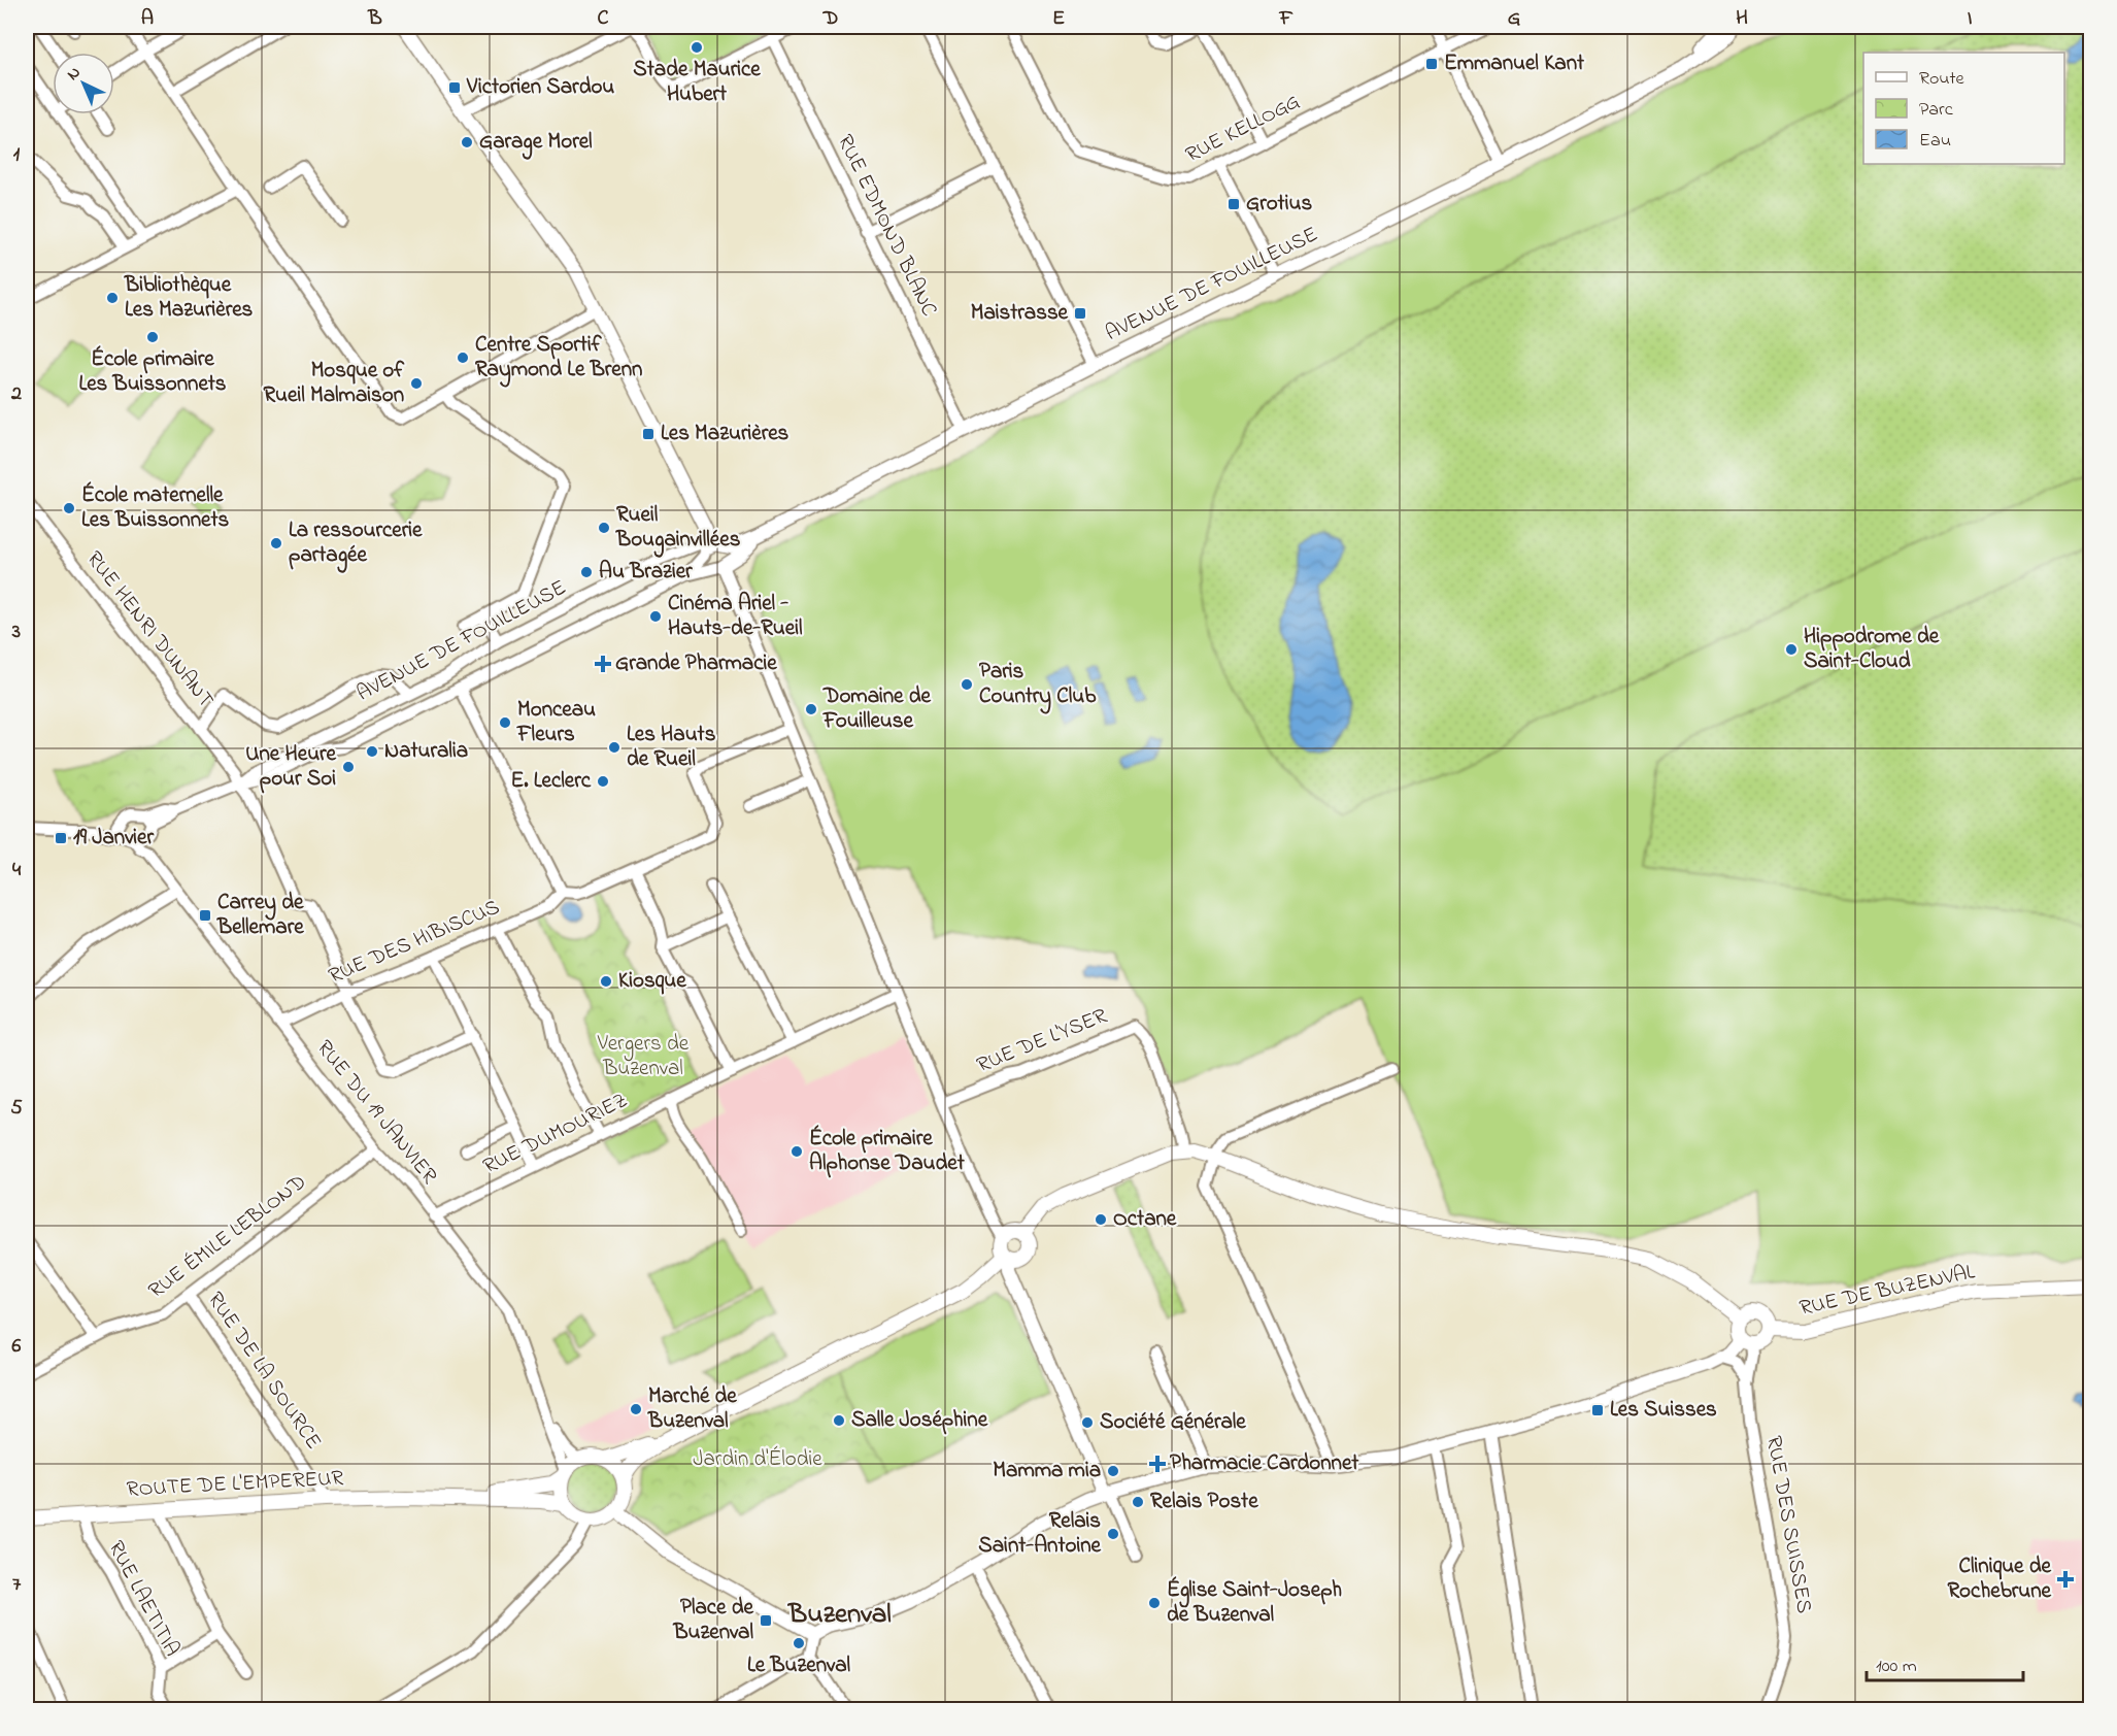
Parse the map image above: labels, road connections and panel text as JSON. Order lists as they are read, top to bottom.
{
  "streets": {
    "main road": ["RUE DE BUZENVAL", "ROUTE DE L'EMPEREUR"],
    "street": [
      "RUE KELLOGG",
      "RUE EDMOND BLANC",
      "AVENUE DE FOUILLEUSE",
      "RUE HENRI DUNANT",
      "RUE DES HIBISCUS",
      "RUE DE L'YSER",
      "RUE DU 19 JANVIER",
      "RUE DUMOURIEZ",
      "RUE ÉMILE LEBLOND",
      "RUE DE LA SOURCE",
      "RUE DES SUISSES",
      "RUE LAETITIA"
    ]
  },
  "crossings": [
    ["RUE EDMOND BLANC", "AVENUE DE FOUILLEUSE"],
    ["AVENUE DE FOUILLEUSE", "RUE HENRI DUNANT"],
    ["RUE HENRI DUNANT", "RUE DES HIBISCUS"],
    ["RUE DES HIBISCUS", "RUE DU 19 JANVIER"],
    ["RUE DU 19 JANVIER", "RUE DUMOURIEZ"],
    ["RUE DU 19 JANVIER", "RUE ÉMILE LEBLOND"],
    ["RUE DU 19 JANVIER", "ROUTE DE L'EMPEREUR"],
    ["RUE ÉMILE LEBLOND", "RUE DE LA SOURCE"],
    ["RUE DE BUZENVAL", "RUE DES SUISSES"],
    ["RUE DE LA SOURCE", "ROUTE DE L'EMPEREUR"],
    ["ROUTE DE L'EMPEREUR", "RUE LAETITIA"]
  ],
  "districts": ["Buzenval"],
  "parks": ["Vergers de Buzenval", "Jardin d'Élodie"],
  "places": {
    "other": [
      "Stade Maurice Hubert",
      "Garage Morel",
      "Bibliothèque Les Mazurières",
      "École primaire Les Buissonnets",
      "Centre Sportif Raymond Le Brenn",
      "Mosque of Rueil Malmaison",
      "École maternelle Les Buissonnets",
      "Rueil Bougainvillées",
      "La ressourcerie partagée",
      "Au Brazier",
      "Cinéma Ariel - Hauts-de-Rueil",
      "Hippodrome de Saint-Cloud",
      "Paris Country Club",
      "Domaine de Fouilleuse",
      "Monceau Fleurs",
      "Les Hauts de Rueil",
      "Naturalia",
      "Une Heure pour Soi",
      "E. Leclerc",
      "Kiosque",
      "École primaire Alphonse Daudet",
      "Octane",
      "Marché de Buzenval",
      "Salle Joséphine",
      "Société Générale",
      "Mamma mia",
      "Relais Poste",
      "Relais Saint-Antoine",
      "Église Saint-Joseph de Buzenval",
      "Le Buzenval"
    ],
    "transit": [
      "Emmanuel Kant",
      "Victorien Sardou",
      "Grotius",
      "Maistrasse",
      "Les Mazurières",
      "19 Janvier",
      "Carrey de Bellemare",
      "Les Suisses",
      "Place de Buzenval"
    ],
    "health": ["Grande Pharmacie", "Pharmacie Cardonnet", "Clinique de Rochebrune"]
  },
  "legend": ["Route", "Parc", "Eau"],
  "scale_bar": "100 m",
  "north": "top left",
  "grid": {
    "columns": [
      "A",
      "B",
      "C",
      "D",
      "E",
      "F",
      "G",
      "H",
      "I"
    ],
    "rows": [
      "1",
      "2",
      "3",
      "4",
      "5",
      "6",
      "7"
    ]
  }
}
